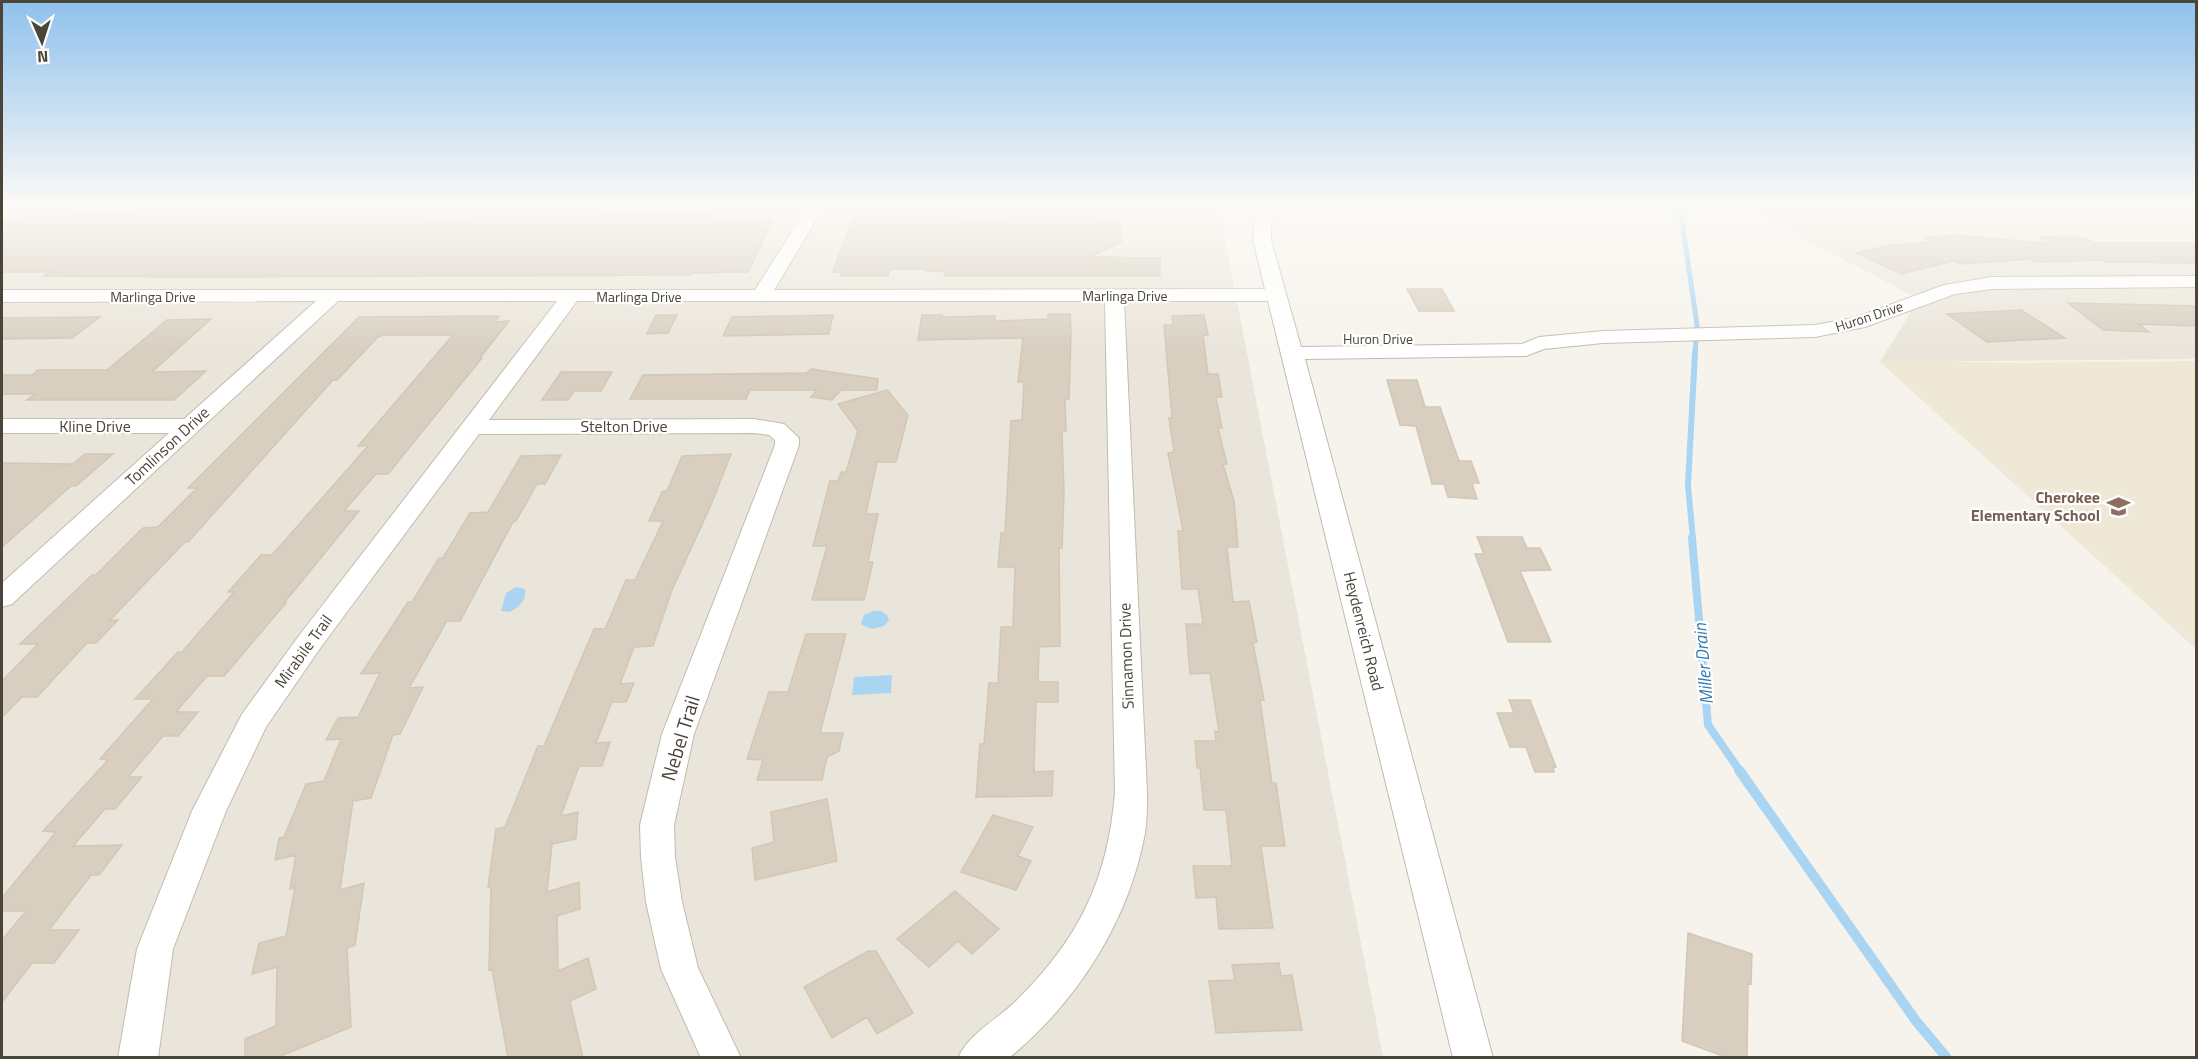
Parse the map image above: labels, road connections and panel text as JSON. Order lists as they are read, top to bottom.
{
  "streets": {
    "street": [
      "Marlinga Drive",
      "Huron Drive",
      "Kline Drive",
      "Stelton Drive",
      "Tomlinson Drive",
      "Heydenreich Road",
      "Mirabile Trail",
      "Sinnamon Drive",
      "Nebel Trail"
    ]
  },
  "crossings": [
    ["Marlinga Drive", "Tomlinson Drive"],
    ["Marlinga Drive", "Heydenreich Road"],
    ["Marlinga Drive", "Mirabile Trail"],
    ["Marlinga Drive", "Sinnamon Drive"],
    ["Huron Drive", "Heydenreich Road"],
    ["Kline Drive", "Tomlinson Drive"],
    ["Stelton Drive", "Mirabile Trail"],
    ["Stelton Drive", "Nebel Trail"]
  ],
  "water": ["Miller Drain"],
  "places": {
    "school or university": ["Cherokee Elementary School"]
  },
  "north": "bottom"
}
